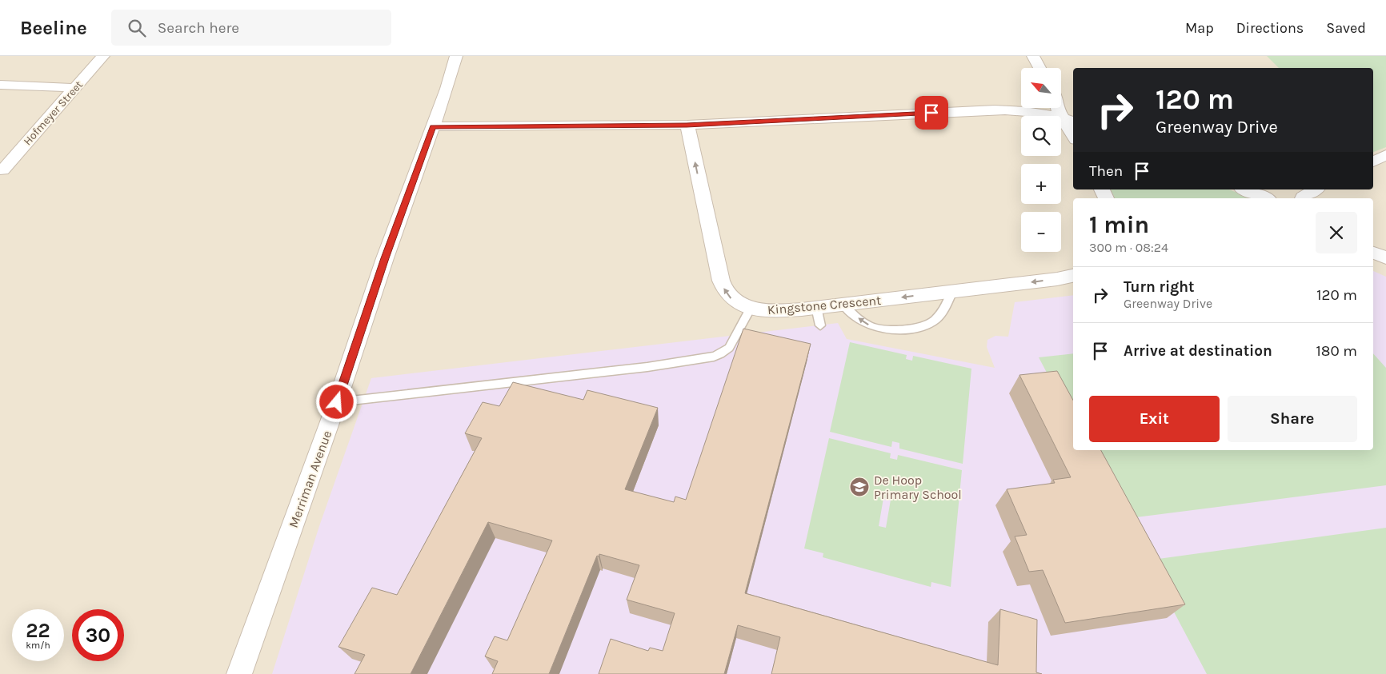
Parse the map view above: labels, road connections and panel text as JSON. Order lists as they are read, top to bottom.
{
  "streets": {
    "street": ["Hofmeyer Street", "Kingstone Crescent", "Merriman Avenue"]
  },
  "places": {
    "school or university": ["De Hoop Primary School"]
  },
  "north": "top left",
  "page": {
    "header": "Beeline",
    "search": "Search here",
    "nav": ["Map", "Directions", "Saved"],
    "map_buttons": ["+", "−"],
    "turn": ["120 m", "Greenway Drive"],
    "then": "Then",
    "heading": ["1 min", "300 m · 08:24"],
    "list": [
      {
        "name": "Turn right",
        "note": "Greenway Drive",
        "value": "120 m"
      },
      {
        "name": "Arrive at destination",
        "value": "180 m"
      }
    ],
    "buttons": ["Exit", "Share"],
    "speed": "22 km/h",
    "limit": "30"
  }
}
